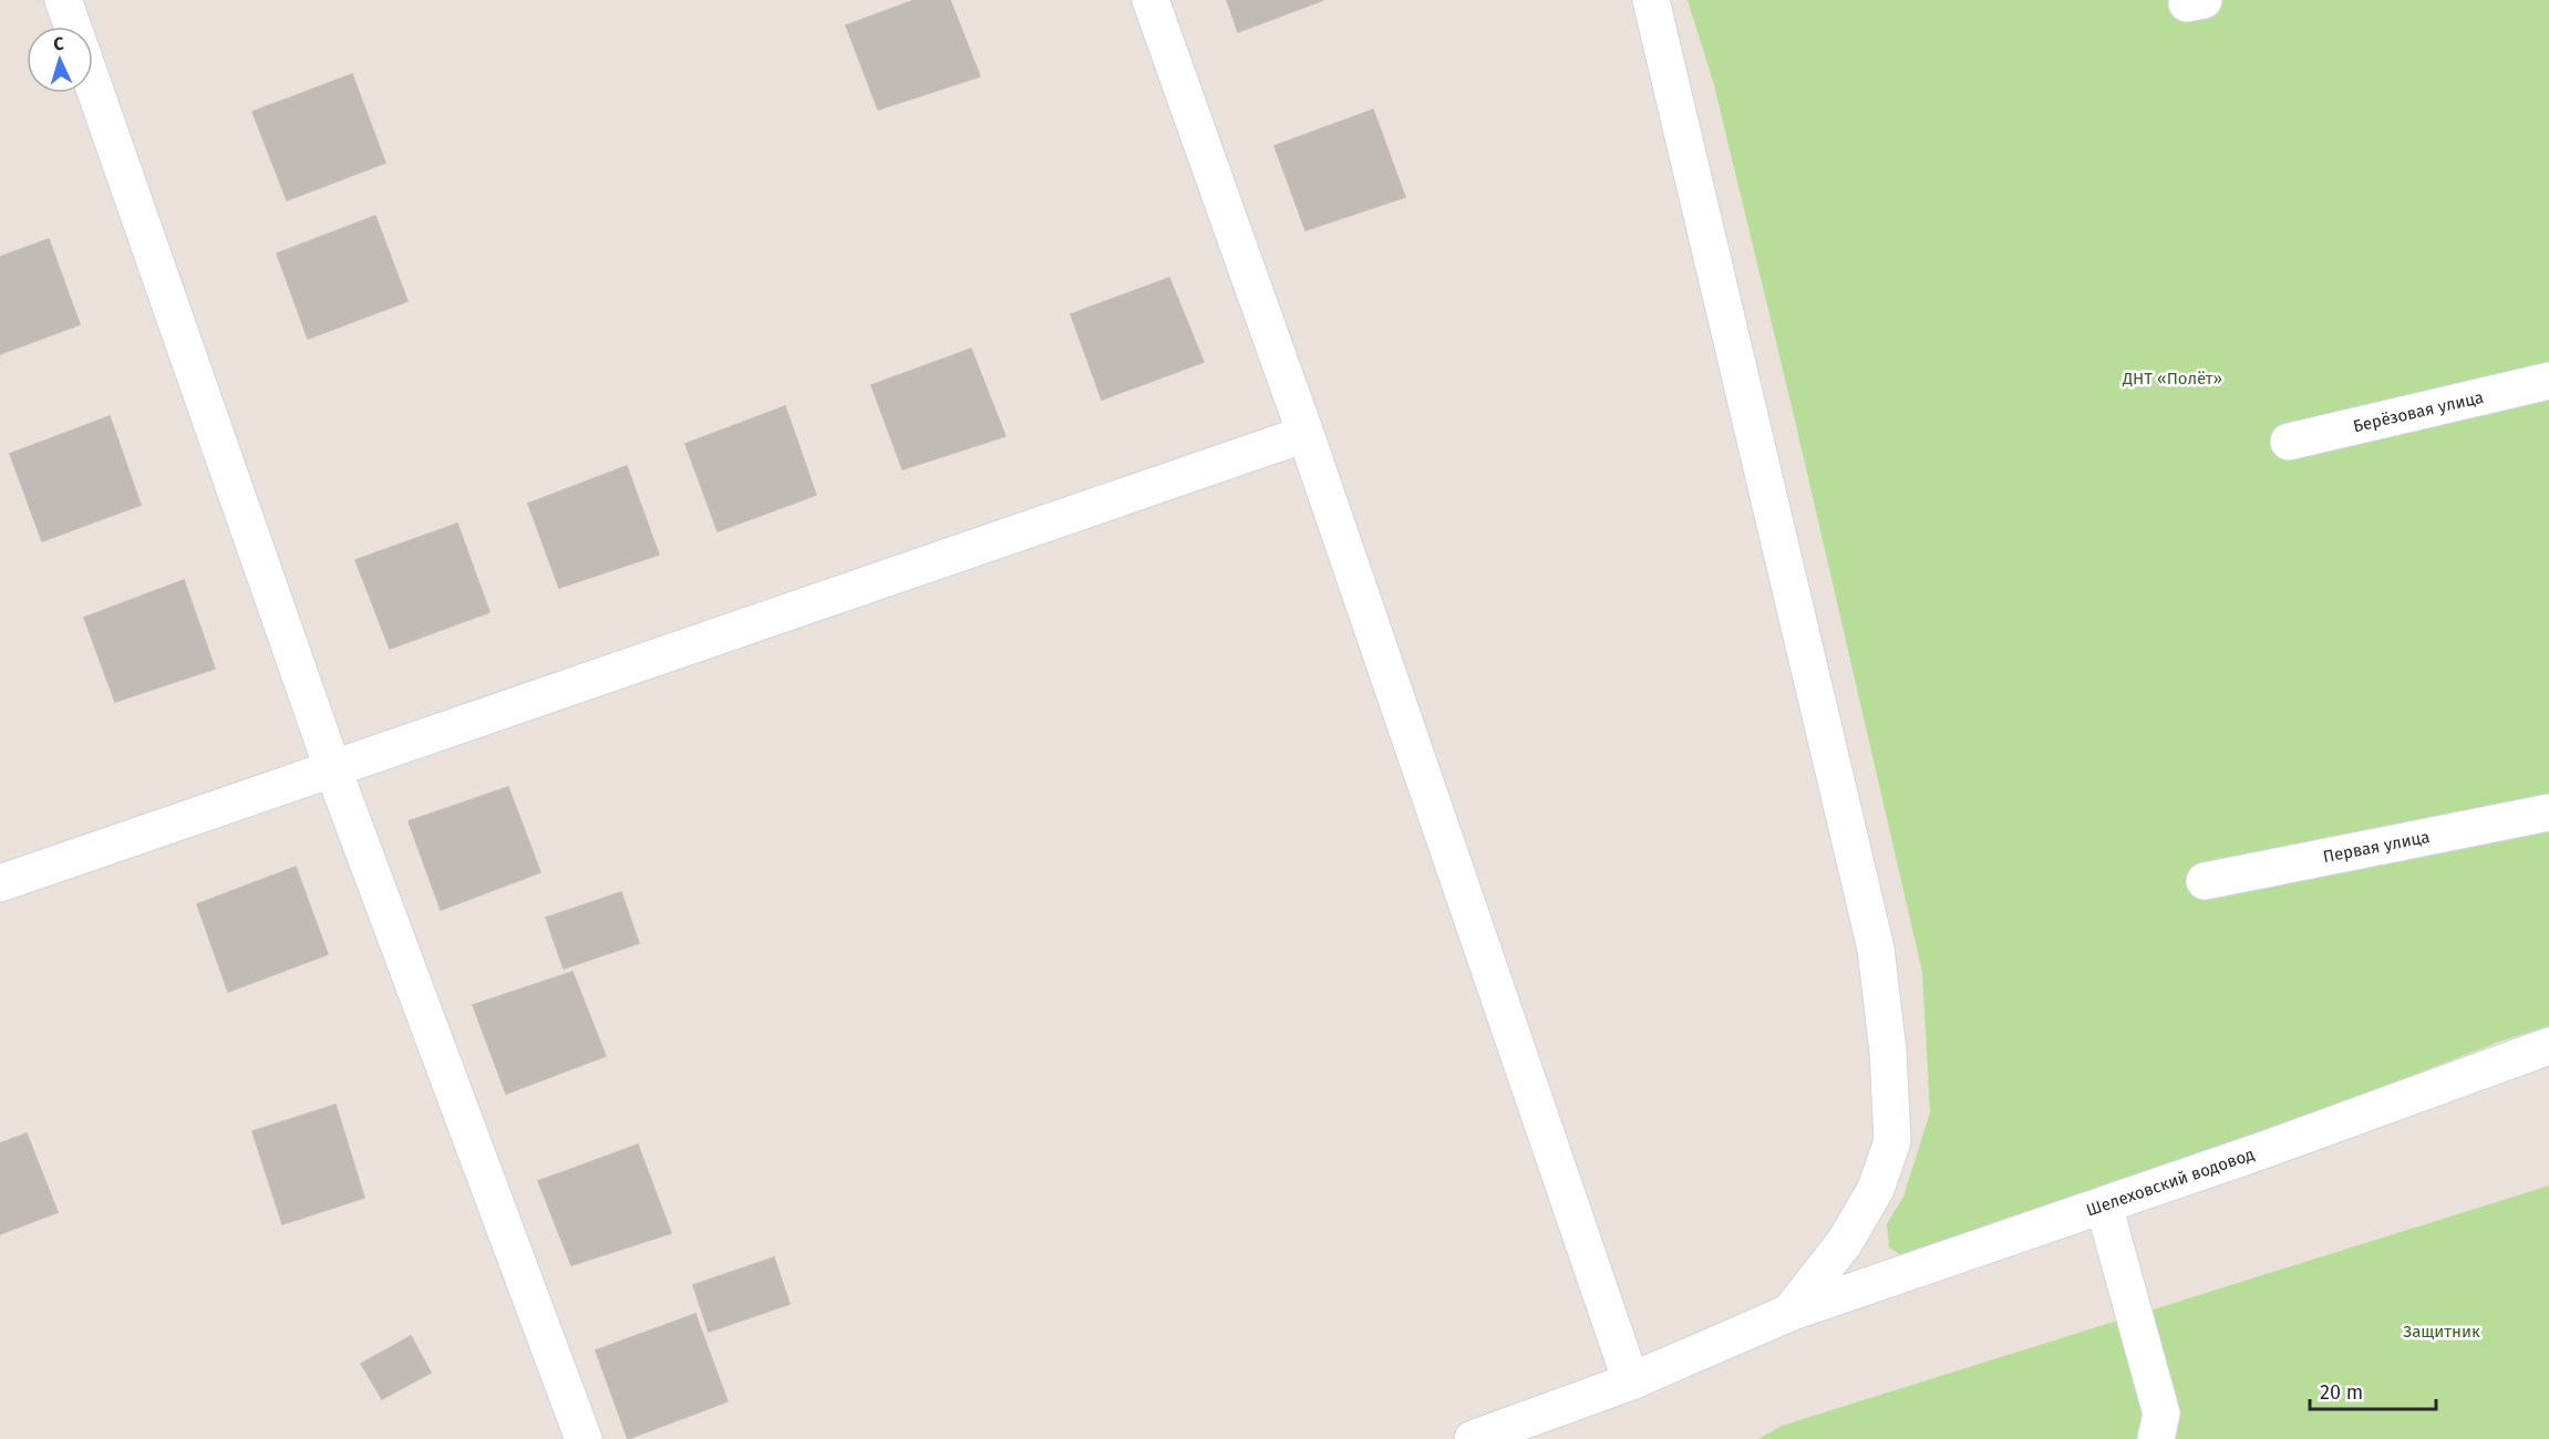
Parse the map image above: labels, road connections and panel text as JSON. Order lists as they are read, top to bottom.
{
  "streets": {
    "street": ["Берёзовая улица", "Первая улица", "Шелеховский водовод"]
  },
  "parks": ["ДНТ «Полёт»", "Защитник"],
  "scale_bar": "20 m",
  "north": "top"
}
